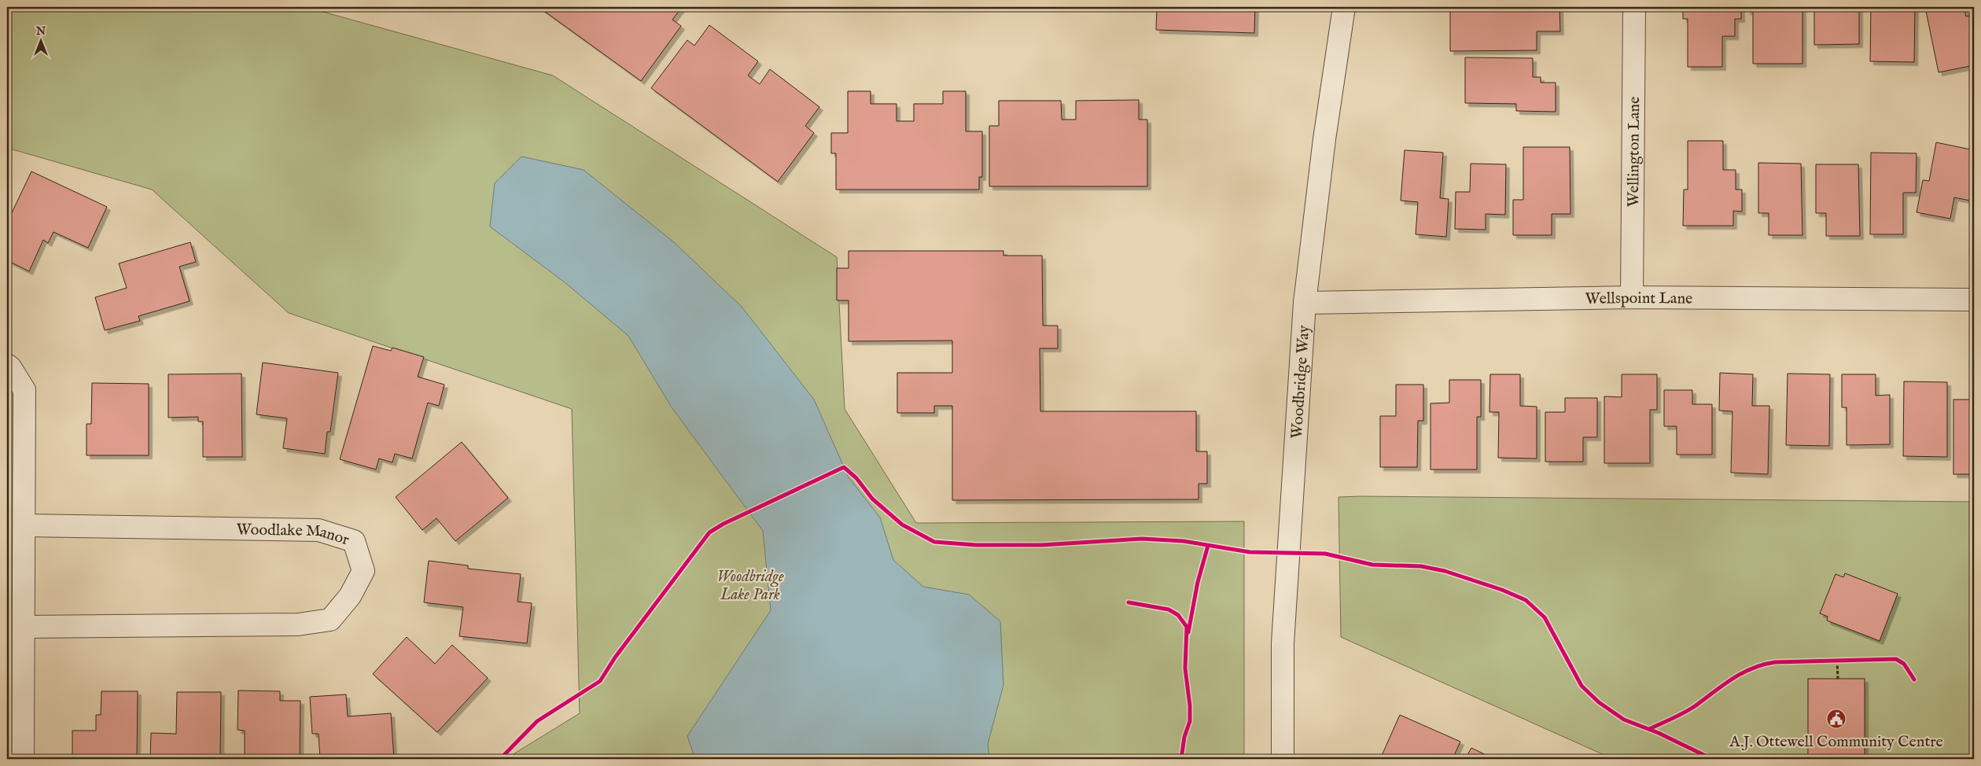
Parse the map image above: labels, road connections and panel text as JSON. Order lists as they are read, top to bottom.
{
  "streets": {
    "street": [
      "Wellington Lane",
      "Wellspoint Lane",
      "Woodbridge Way",
      "Woodlake Manor"
    ]
  },
  "crossings": [
    ["Wellington Lane", "Wellspoint Lane"],
    ["Wellspoint Lane", "Woodbridge Way"]
  ],
  "parks": ["Woodbridge Lake Park"],
  "places": {
    "public building": ["A.J. Ottewell Community Centre"]
  },
  "north": "top"
}
